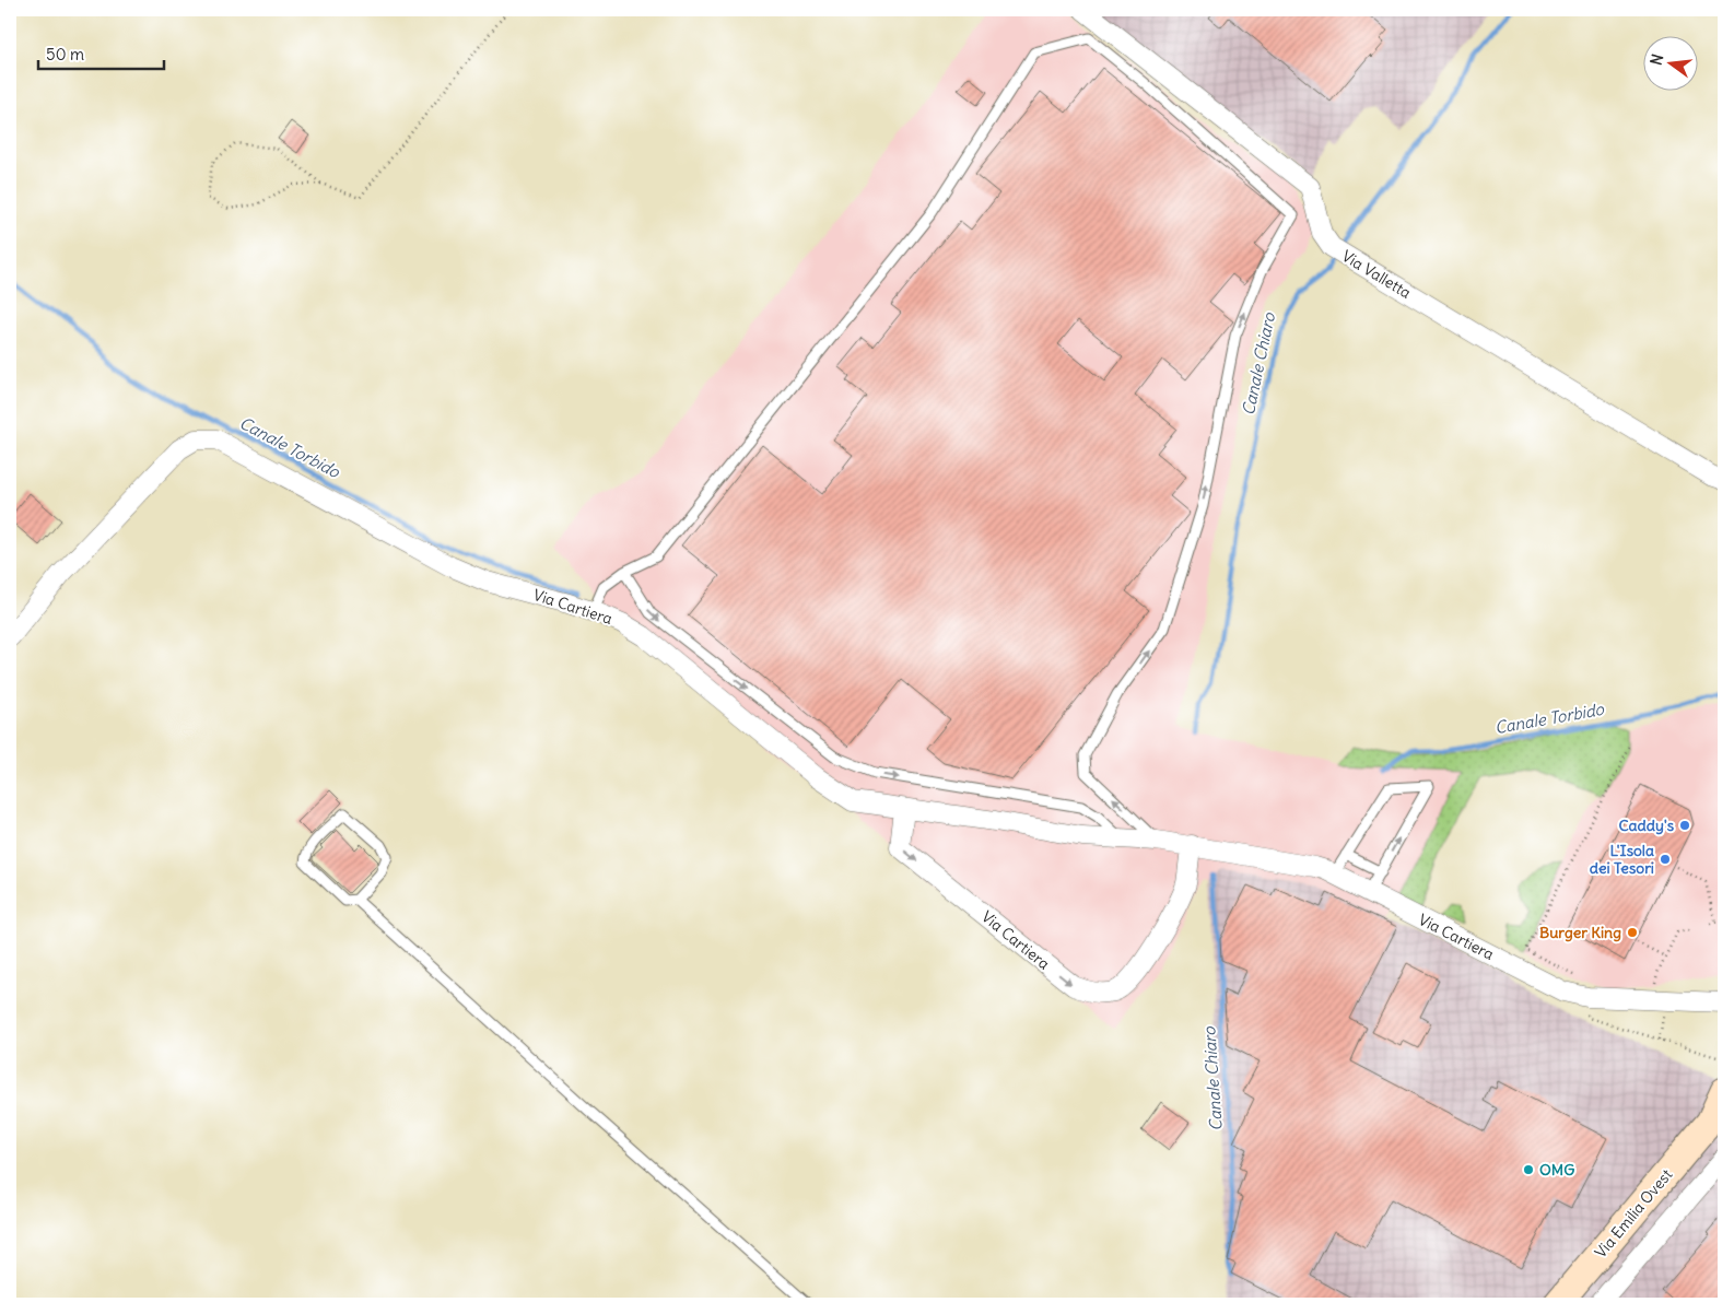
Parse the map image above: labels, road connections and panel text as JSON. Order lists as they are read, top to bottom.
{
  "streets": {
    "main road": ["Via Emilia Ovest"],
    "street": ["Via Valletta", "Via Cartiera"]
  },
  "water": ["Canale Chiaro", "Canale Torbido"],
  "places": [
    "Caddy's",
    "L'Isola dei Tesori",
    "Burger King",
    "OMG"
  ],
  "scale_bar": "50 m",
  "north": "left"
}
